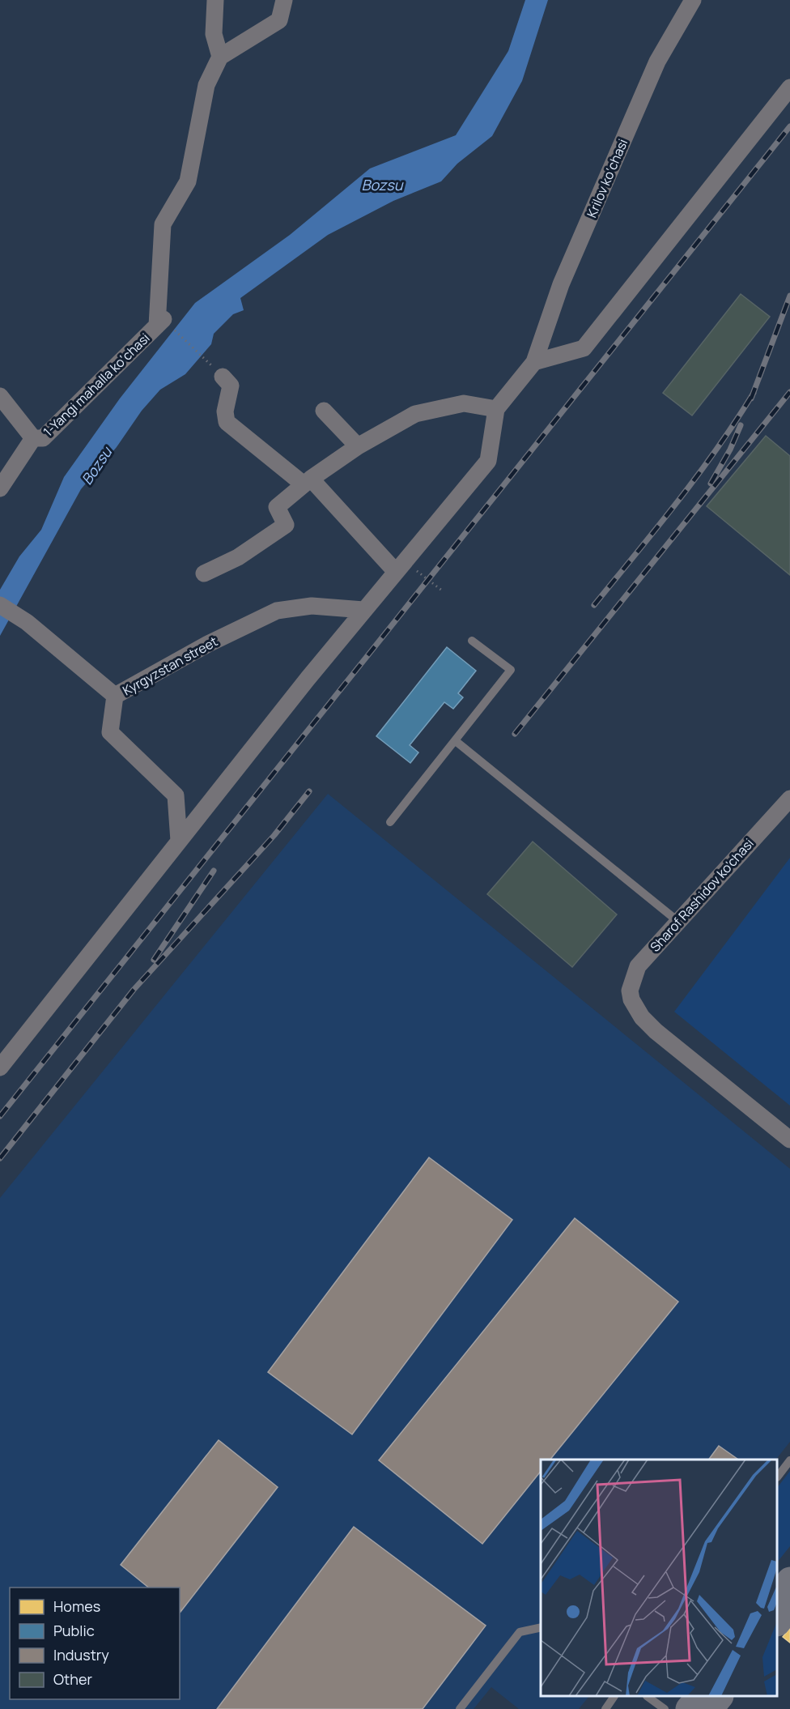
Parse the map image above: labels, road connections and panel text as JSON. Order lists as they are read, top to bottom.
{
  "streets": {
    "street": [
      "Krilov ko‘chasi",
      "1-Yangi mahalla ko‘chasi",
      "Kyrgyzstan street",
      "Sharof Rashidov ko'chasi"
    ]
  },
  "water": ["Bozsu"],
  "legend": [
    "Homes",
    "Public",
    "Industry",
    "Other"
  ]
}
